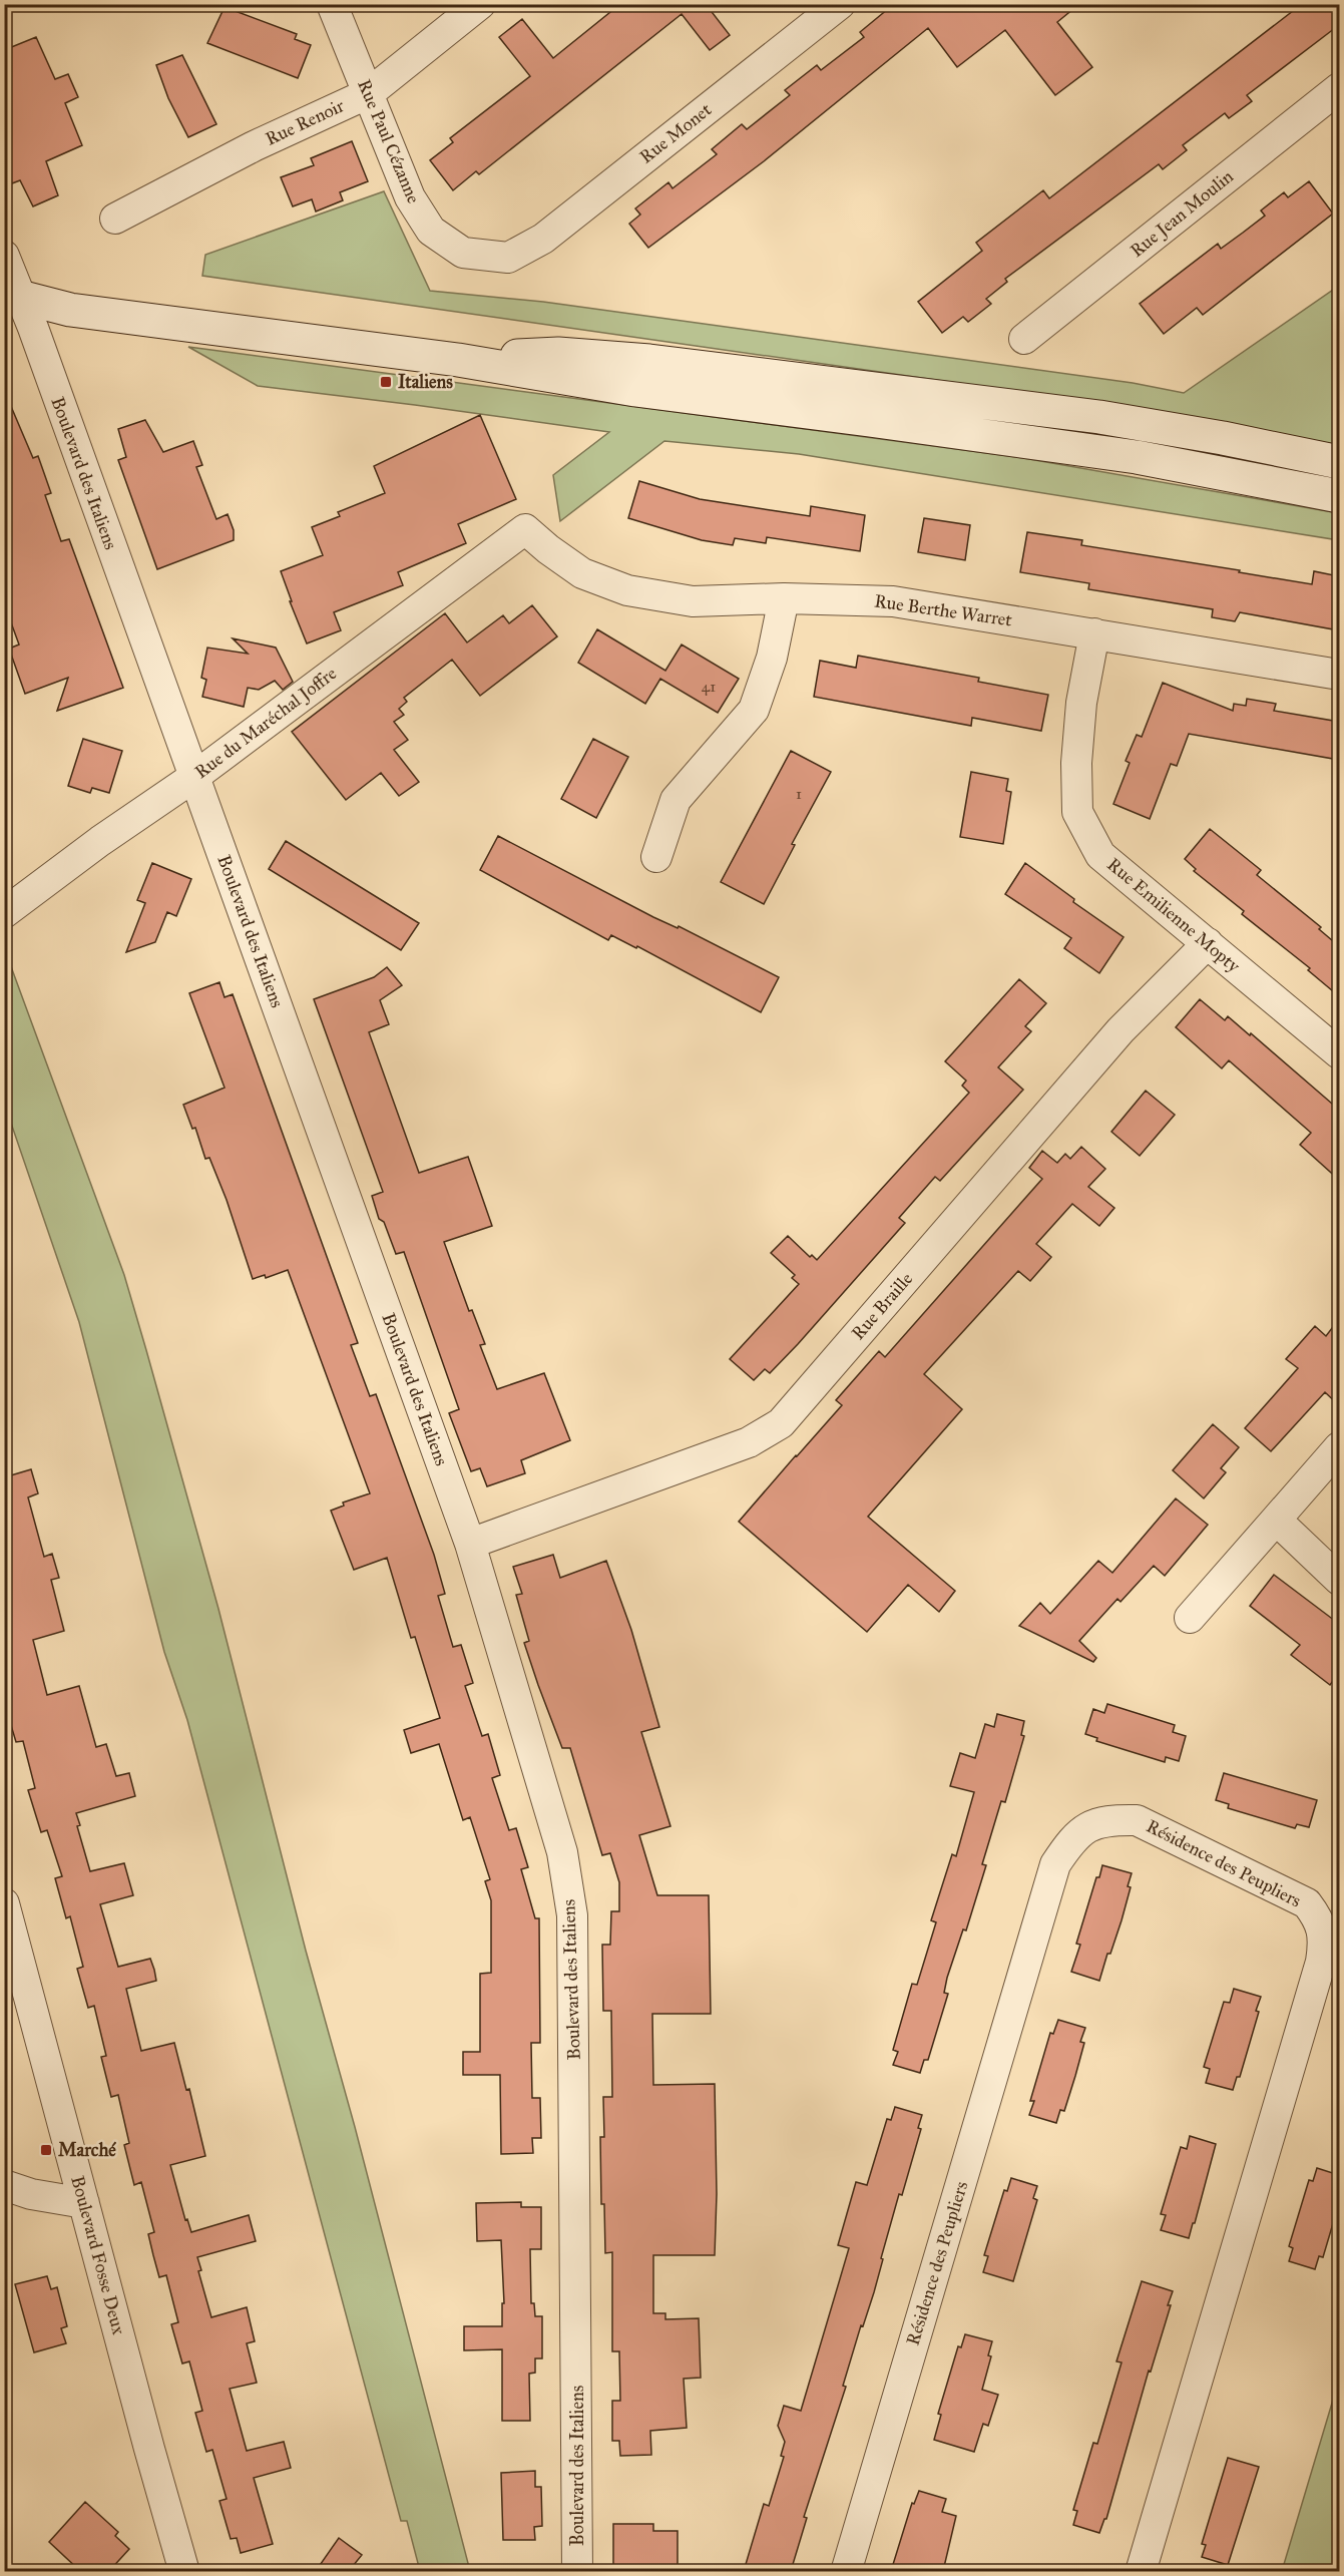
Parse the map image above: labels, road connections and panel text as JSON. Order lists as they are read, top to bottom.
{
  "streets": {
    "street": [
      "Rue Renoir",
      "Rue Monet",
      "Rue Paul Cézanne",
      "Rue Jean Moulin",
      "Boulevard des Italiens",
      "Rue Berthe Warret",
      "Rue du Maréchal Joffre",
      "Rue Emilienne Mopty",
      "Rue Braille",
      "Résidence des Peupliers",
      "Boulevard Fosse Deux"
    ]
  },
  "crossings": [
    ["Rue Renoir", "Rue Paul Cézanne"],
    ["Rue Monet", "Rue Paul Cézanne"],
    ["Boulevard des Italiens", "Rue du Maréchal Joffre"],
    ["Boulevard des Italiens", "Rue Braille"],
    ["Rue Berthe Warret", "Rue du Maréchal Joffre"],
    ["Rue Berthe Warret", "Rue Emilienne Mopty"],
    ["Rue Emilienne Mopty", "Rue Braille"]
  ],
  "places": {
    "transit": ["Italiens", "Marché"]
  },
  "house_numbers": ["41", "1"]
}
